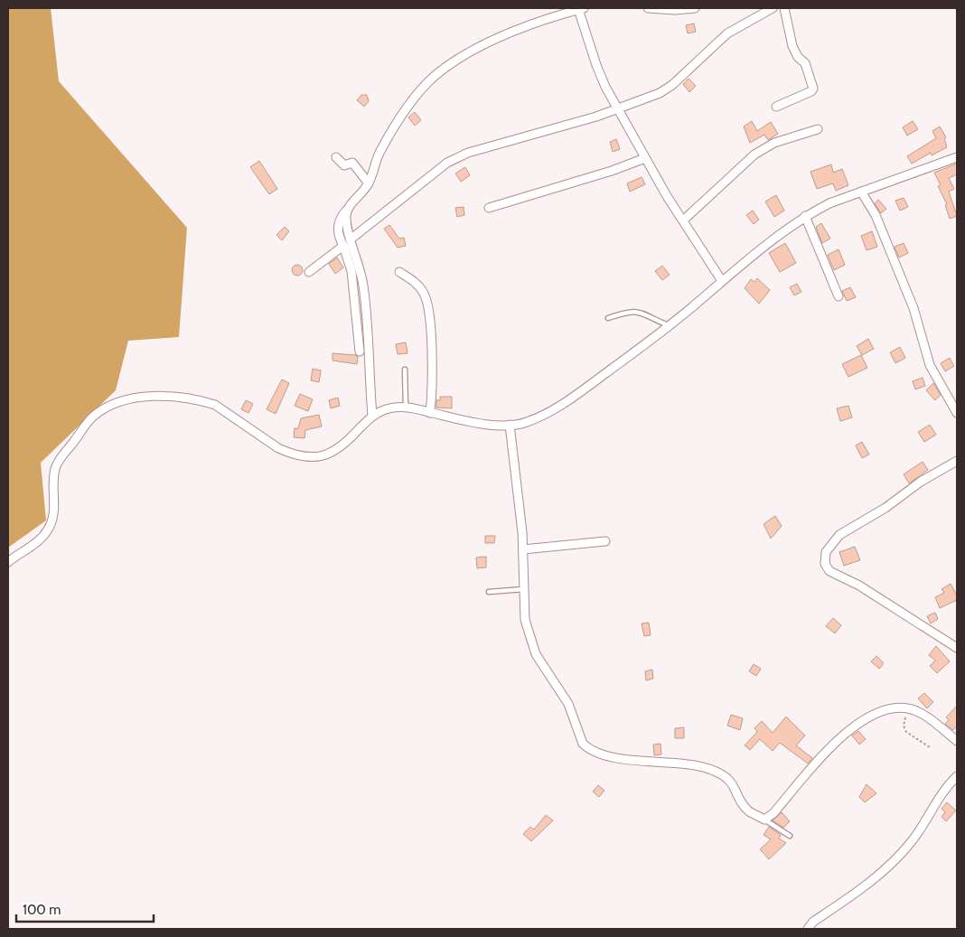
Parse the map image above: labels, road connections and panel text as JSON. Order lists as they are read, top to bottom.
{
  "scale_bar": "100 m"
}
